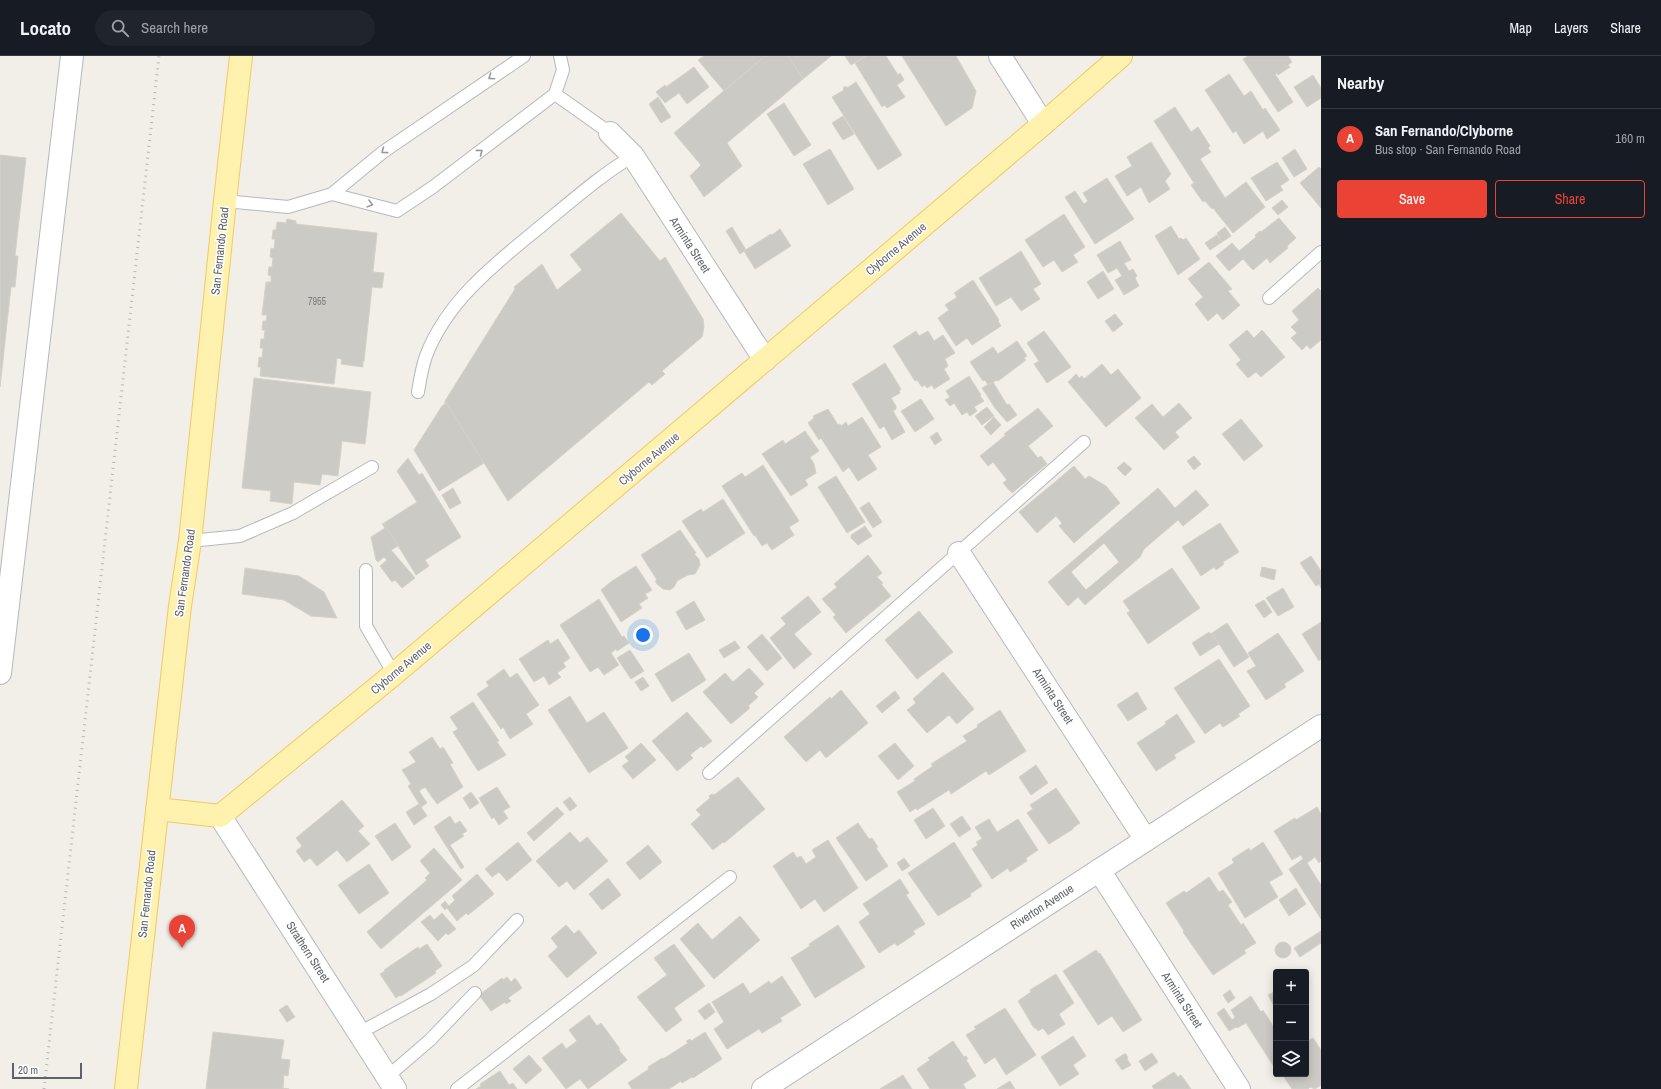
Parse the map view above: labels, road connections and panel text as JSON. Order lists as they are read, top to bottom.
{
  "streets": {
    "main road": ["Clyborne Avenue", "San Fernando Road"],
    "street": ["Arminta Street", "Riverton Avenue", "Strathern Street"]
  },
  "crossings": [
    ["Arminta Street", "Clyborne Avenue"],
    ["Arminta Street", "Riverton Avenue"],
    ["Clyborne Avenue", "Strathern Street"]
  ],
  "house_numbers": ["7955"],
  "scale_bar": "20 m",
  "page": {
    "header": "Locato",
    "search": "Search here",
    "nav": ["Map", "Layers", "Share"],
    "heading": "Nearby",
    "list": [
      {
        "mark": "A",
        "name": "San Fernando/Clyborne",
        "note": "Bus stop · San Fernando Road",
        "value": "160 m"
      }
    ],
    "buttons": ["Save", "Share"],
    "pins": "A",
    "map_buttons": ["+", "−"],
    "scale": "20 m"
  }
}
